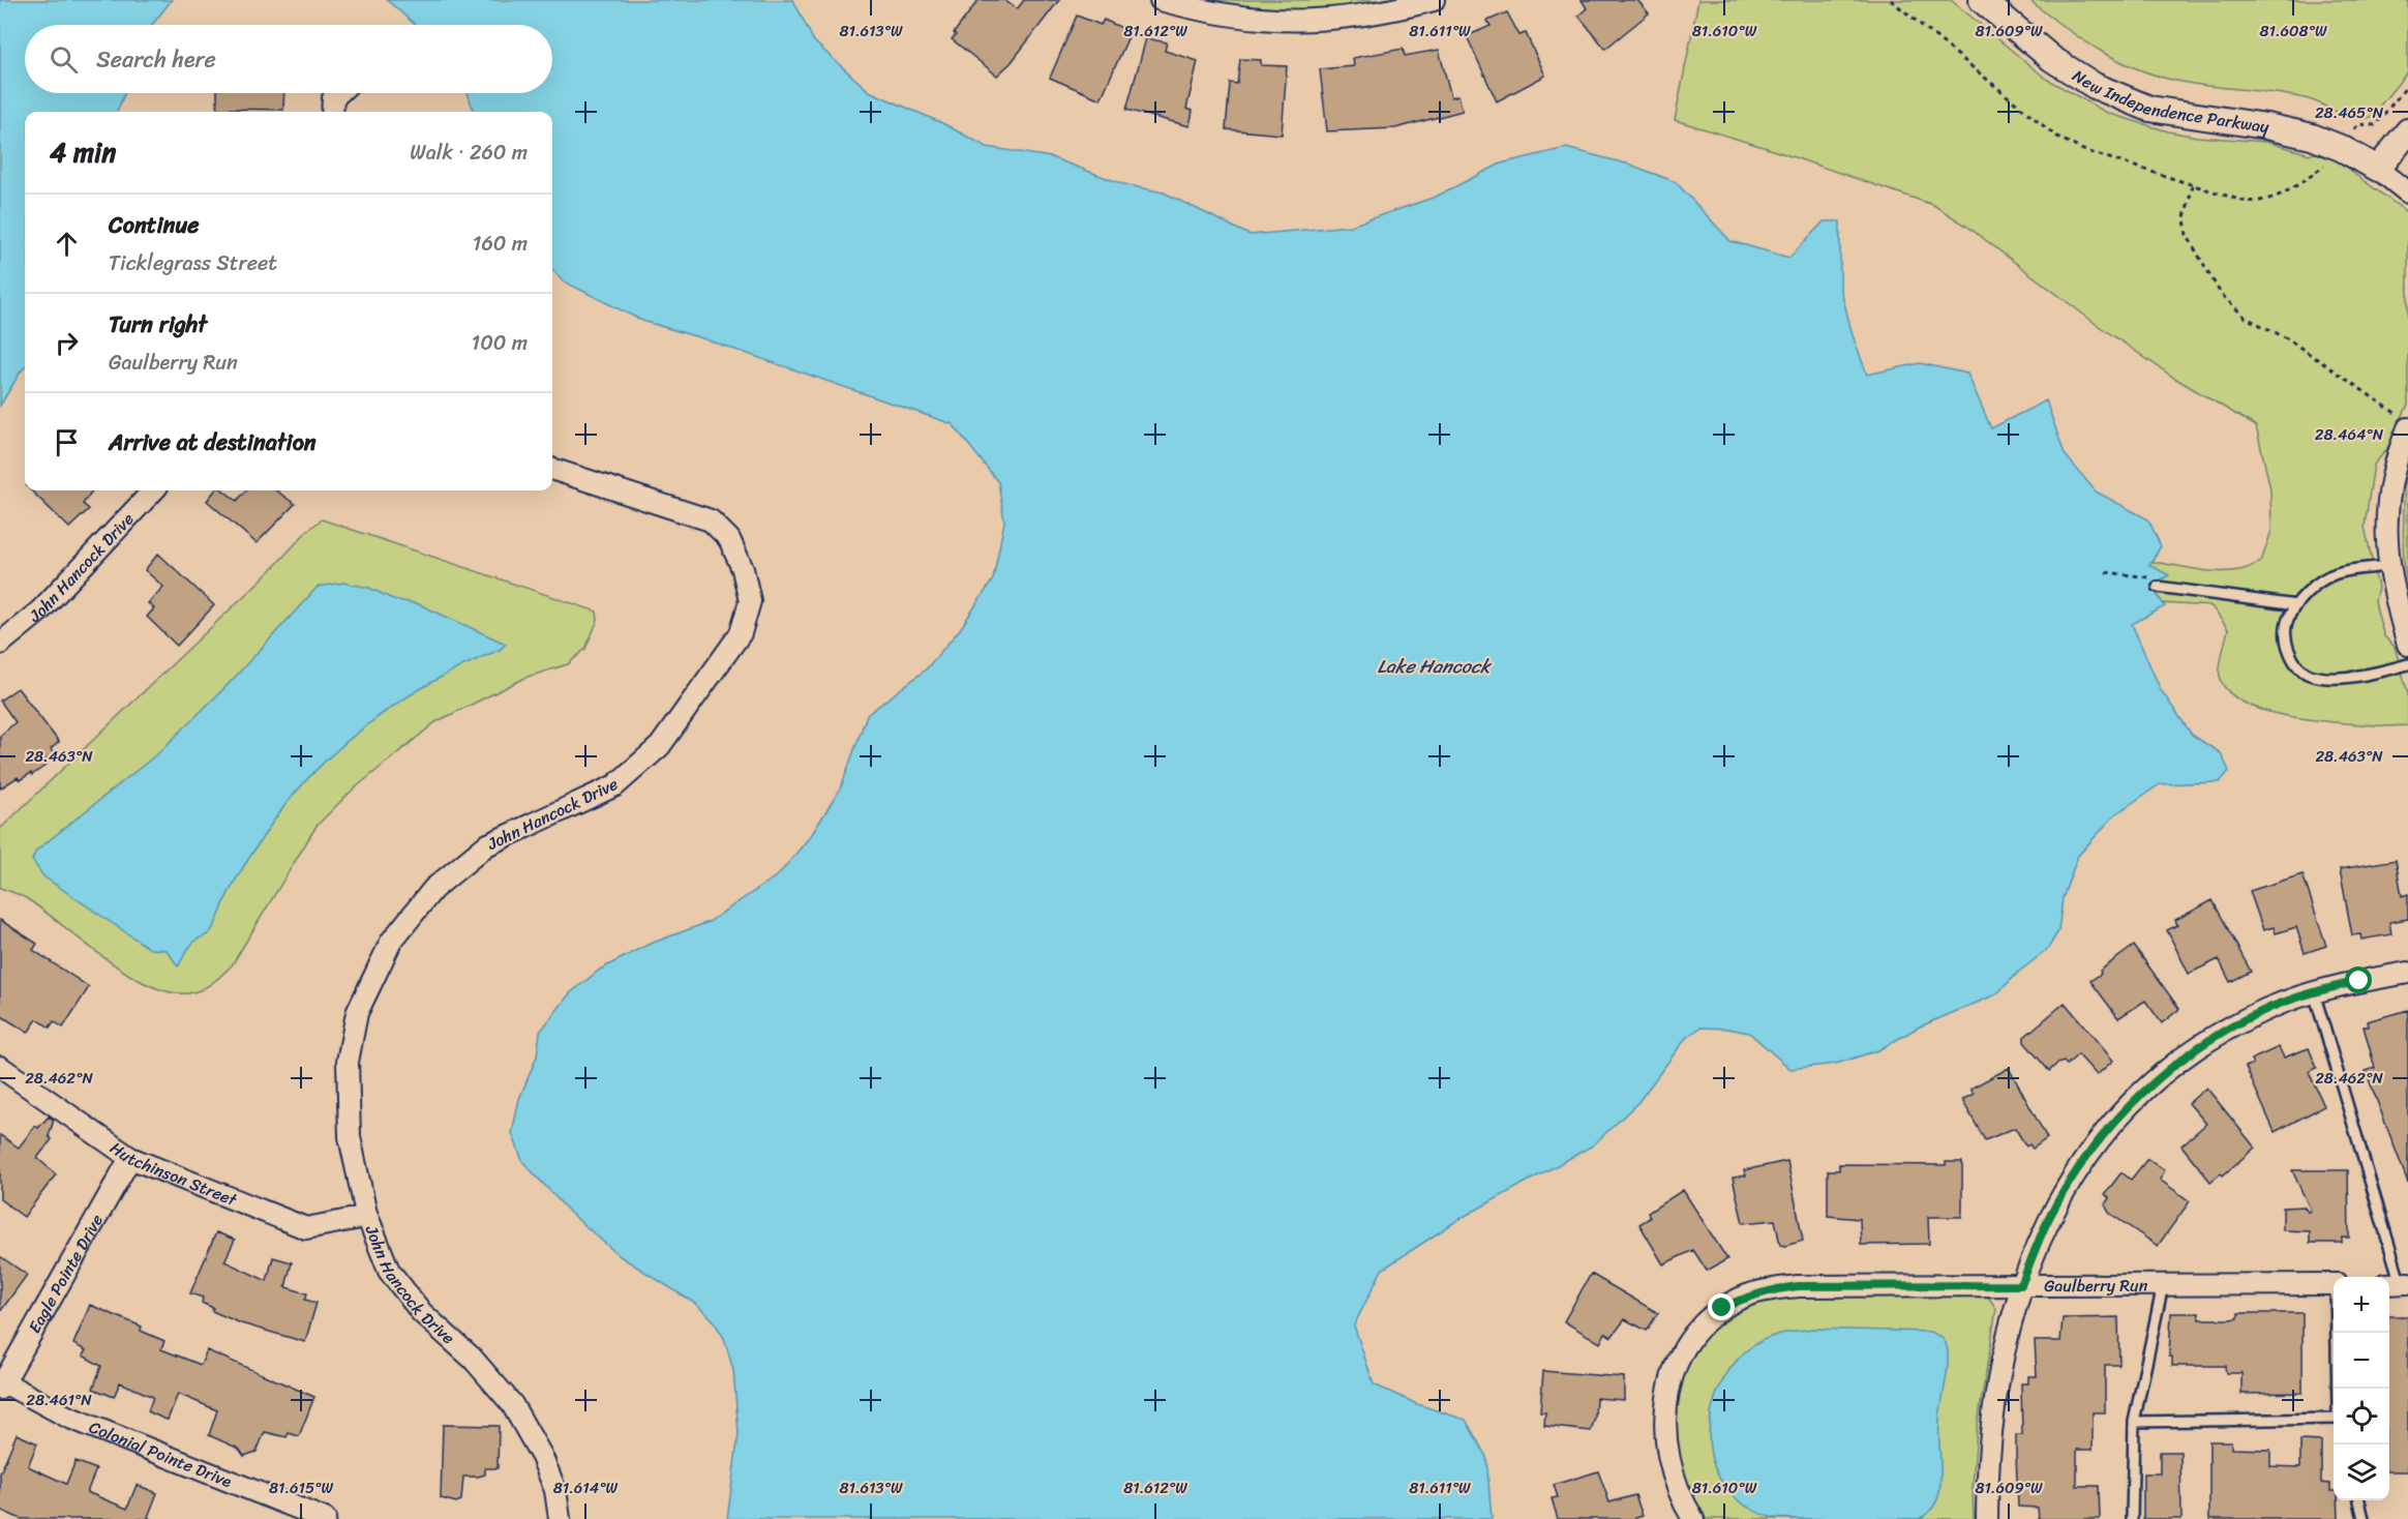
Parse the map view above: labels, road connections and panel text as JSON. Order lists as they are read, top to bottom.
{
  "streets": {
    "street": [
      "New Independence Parkway",
      "John Hancock Drive",
      "Hutchinson Street",
      "Eagle Pointe Drive",
      "Gaulberry Run",
      "Colonial Pointe Drive"
    ]
  },
  "crossings": [
    ["John Hancock Drive", "Hutchinson Street"],
    ["Hutchinson Street", "Eagle Pointe Drive"],
    ["Eagle Pointe Drive", "Colonial Pointe Drive"]
  ],
  "water": ["Lake Hancock"],
  "page": {
    "search": "Search here",
    "heading": ["4 min", "Walk · 260 m"],
    "list": [
      ["Continue", "Ticklegrass Street", "160 m"],
      ["Turn right", "Gaulberry Run", "100 m"],
      "Arrive at destination"
    ],
    "map_buttons": ["+", "−"]
  },
  "coordinates": [
    "81.613°W",
    "81.612°W",
    "81.611°W",
    "81.610°W",
    "81.609°W",
    "81.608°W",
    "28.465°N",
    "28.464°N",
    "28.463°N",
    "28.462°N",
    "28.461°N",
    "81.615°W",
    "81.614°W"
  ]
}
